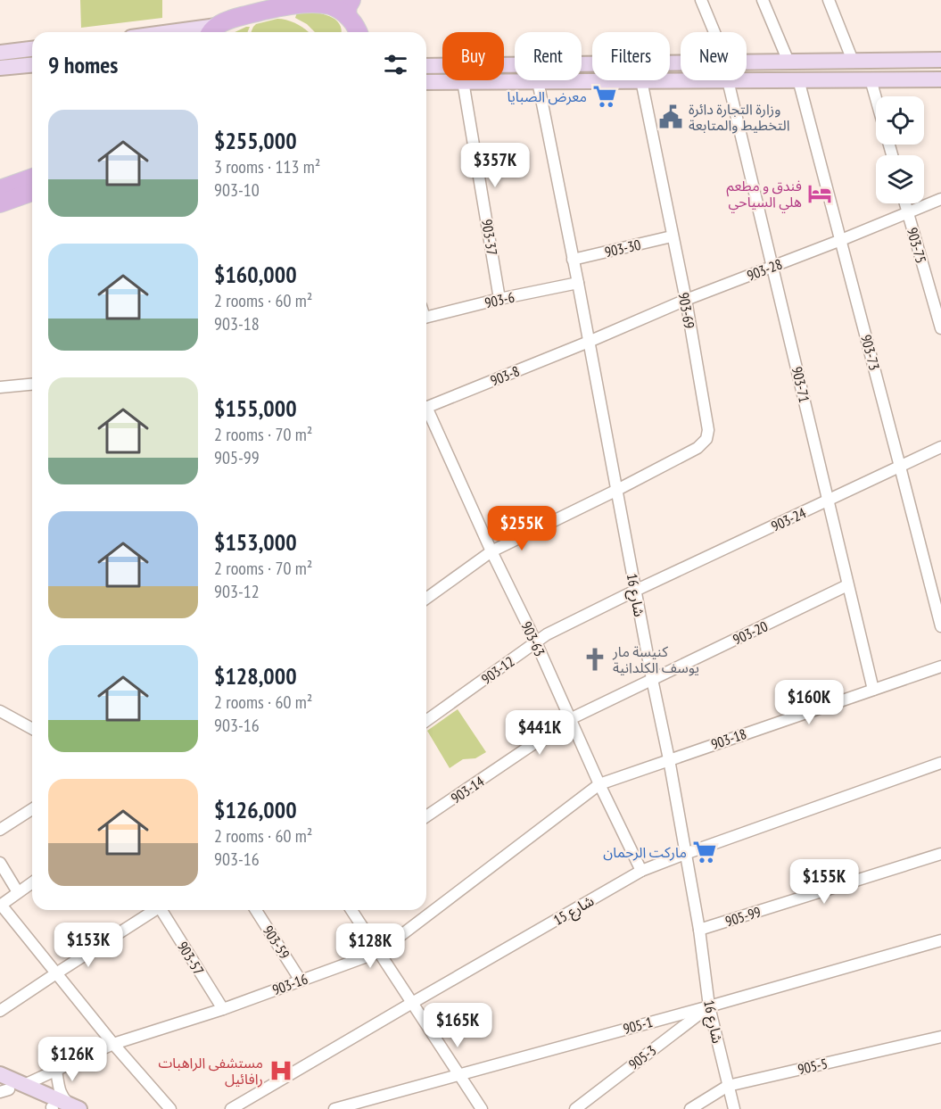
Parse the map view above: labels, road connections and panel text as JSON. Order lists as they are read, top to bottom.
{
  "streets": {
    "street": [
      "903-37",
      "903-75",
      "903-30",
      "903-28",
      "903-6",
      "903-69",
      "903-73",
      "903-8",
      "903-71",
      "903-24",
      "شارع 16",
      "903-20",
      "903-63",
      "903-12",
      "903-18",
      "903-14",
      "شارع 15",
      "905-99",
      "903-59",
      "903-57",
      "903-16",
      "905-1",
      "905-3",
      "905-5"
    ]
  },
  "crossings": [
    ["903-37", "903-6"],
    ["903-75", "903-28"],
    ["903-30", "903-69"],
    ["903-30", "شارع 16"],
    ["903-28", "903-69"],
    ["903-28", "903-73"],
    ["903-28", "903-8"],
    ["903-28", "903-71"],
    ["903-28", "شارع 16"],
    ["903-6", "شارع 16"],
    ["903-69", "شارع 16"],
    ["903-73", "903-24"],
    ["903-8", "شارع 16"],
    ["903-71", "903-24"],
    ["903-71", "903-20"],
    ["903-71", "903-18"],
    ["903-24", "شارع 16"],
    ["903-24", "903-12"],
    ["شارع 16", "903-20"],
    ["شارع 16", "903-12"],
    ["شارع 16", "903-18"],
    ["شارع 16", "903-14"],
    ["شارع 16", "شارع 15"],
    ["شارع 16", "905-99"],
    ["شارع 16", "903-16"],
    ["شارع 16", "905-1"],
    ["شارع 16", "905-3"],
    ["شارع 16", "905-5"],
    ["903-20", "903-14"],
    ["903-63", "903-12"],
    ["903-63", "903-14"],
    ["903-63", "شارع 15"],
    ["903-63", "903-16"],
    ["903-18", "903-16"],
    ["903-59", "903-16"],
    ["903-57", "903-16"],
    ["905-1", "905-3"]
  ],
  "places": {
    "supermarket": ["معرض الصبايا", "ماركت الرحمان"],
    "public building": ["وزارة التجارة دائرة التخطيط والمتابعة"],
    "hotel": ["فندق و مطعم هلي السياحي"],
    "church": ["كنيسة مار يوسف الكلدانية"],
    "hospital": ["مستشفى الراهبات رافائيل"]
  },
  "page": {
    "chip": [
      "Buy",
      "Rent",
      "Filters",
      "New"
    ],
    "heading": "9 homes",
    "list": [
      {
        "name": "$255,000",
        "note": "3 rooms · 113 m² · 903-10"
      },
      {
        "name": "$160,000",
        "note": "2 rooms · 60 m² · 903-18"
      },
      {
        "name": "$155,000",
        "note": "2 rooms · 70 m² · 905-99"
      },
      {
        "name": "$153,000",
        "note": "2 rooms · 70 m² · 903-12"
      },
      {
        "name": "$128,000",
        "note": "2 rooms · 60 m² · 903-16"
      },
      {
        "name": "$126,000",
        "note": "2 rooms · 60 m² · 903-16"
      }
    ],
    "price": [
      "$357K",
      "$255K",
      "$160K",
      "$441K",
      "$155K",
      "$153K",
      "$128K",
      "$165K",
      "$126K"
    ]
  }
}
